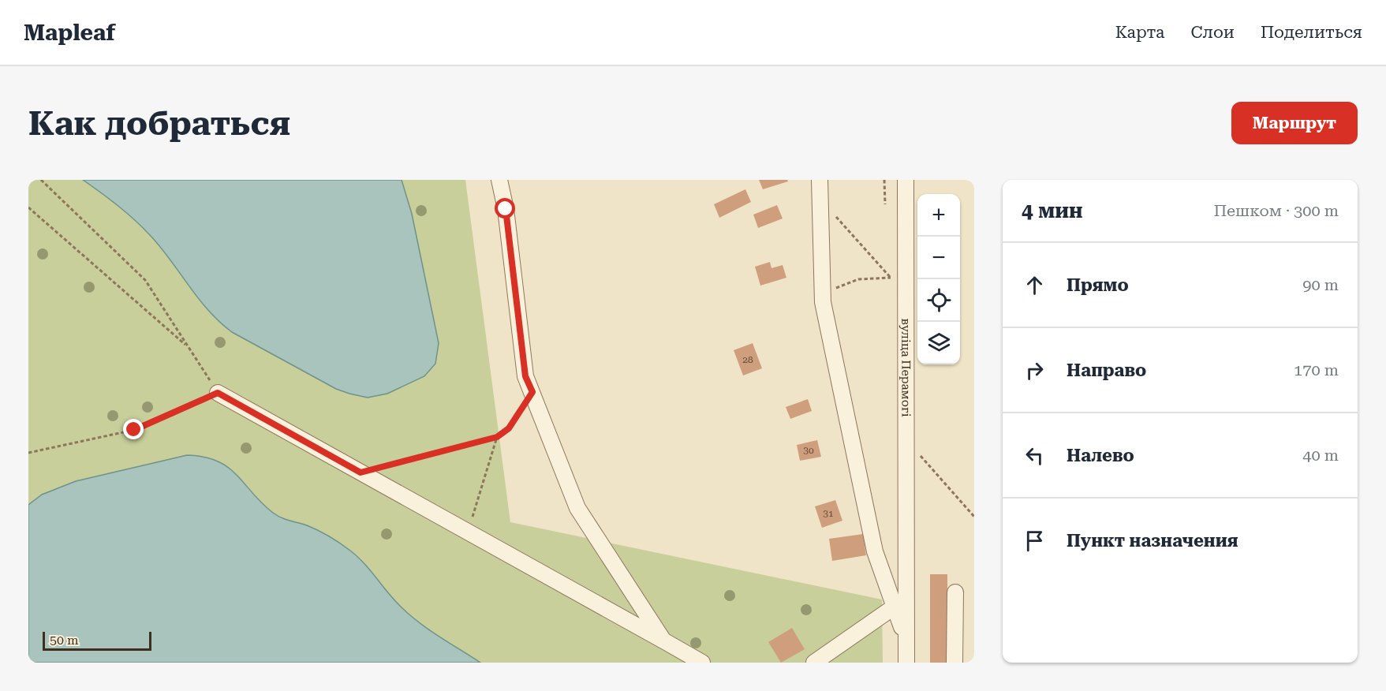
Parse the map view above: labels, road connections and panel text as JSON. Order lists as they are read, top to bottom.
{
  "streets": {
    "street": ["вуліца Перамогі"]
  },
  "house_numbers": ["28", "30", "31"],
  "scale_bar": "50 m",
  "page": {
    "header": "Mapleaf",
    "nav": ["Карта", "Слои", "Поделиться"],
    "buttons": "Маршрут",
    "title": "Как добраться",
    "heading": ["4 мин", "Пешком · 300 m"],
    "map_buttons": ["+", "−"],
    "list": [
      ["Прямо", "90 m"],
      ["Направо", "170 m"],
      ["Налево", "40 m"],
      "Пункт назначения"
    ],
    "scale": "50 m"
  }
}
